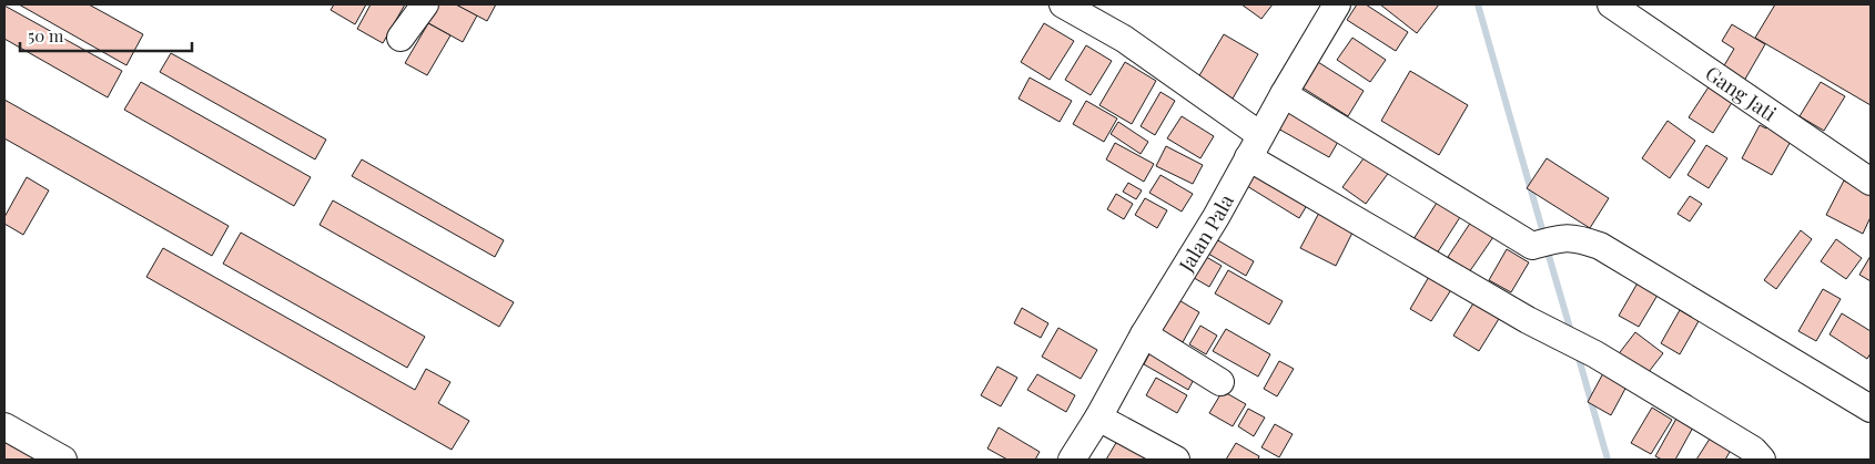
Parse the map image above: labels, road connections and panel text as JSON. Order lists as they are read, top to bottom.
{
  "streets": {
    "street": ["Gang Jati", "Jalan Pala"]
  },
  "scale_bar": "50 m"
}
